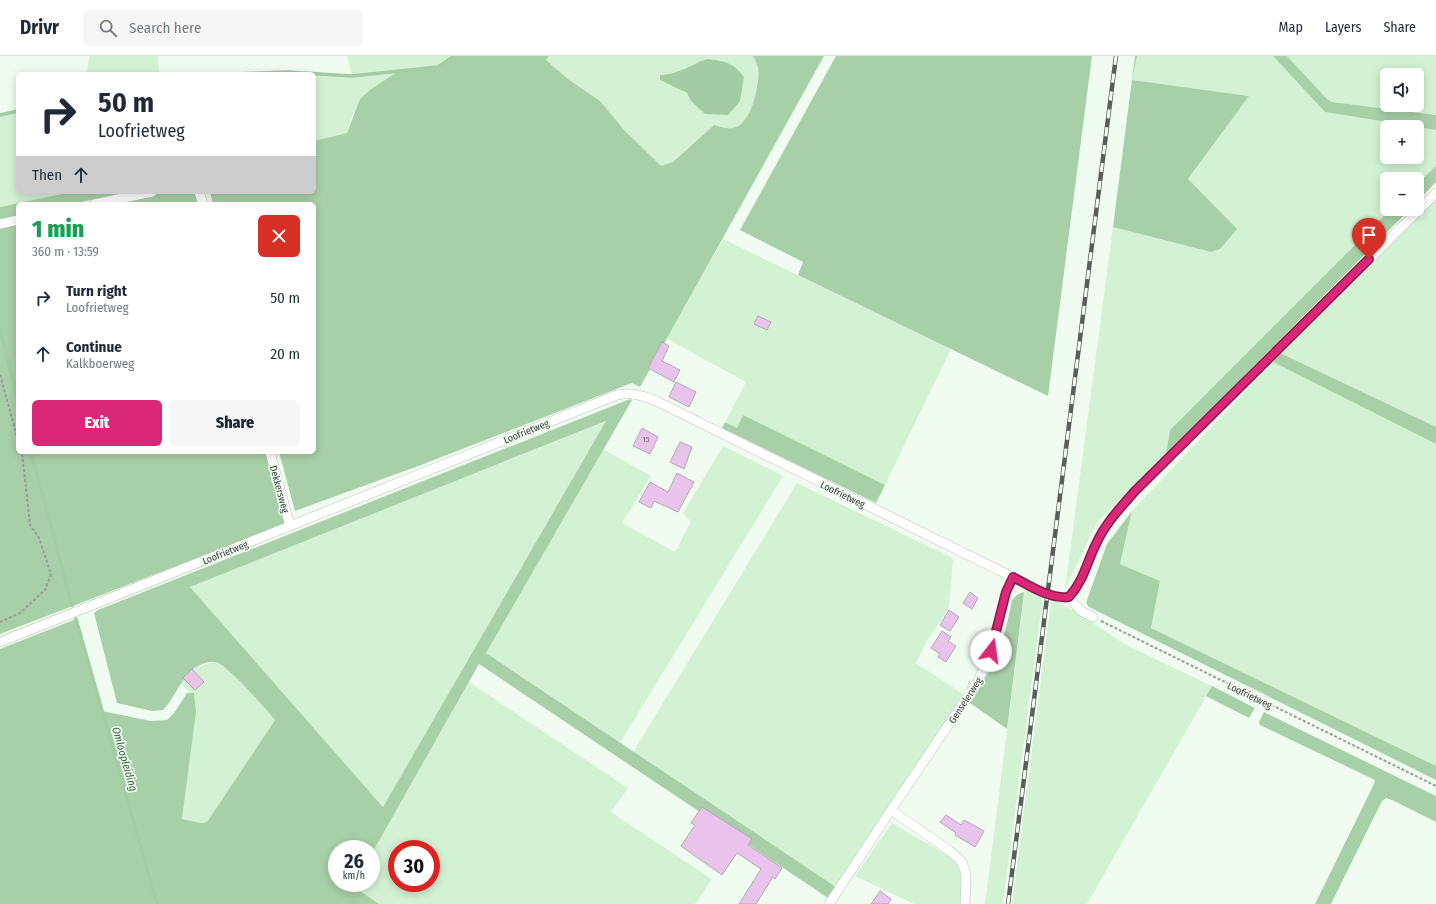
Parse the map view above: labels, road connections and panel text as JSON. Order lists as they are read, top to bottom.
{
  "streets": {
    "street": ["Loofrietweg", "Dekkersweg", "Genselerweg"]
  },
  "crossings": [
    ["Loofrietweg", "Dekkersweg"],
    ["Loofrietweg", "Genselerweg"]
  ],
  "water": ["Omloopleiding"],
  "house_numbers": ["15"],
  "page": {
    "header": "Drivr",
    "search": "Search here",
    "nav": ["Map", "Layers", "Share"],
    "map_buttons": ["+", "−"],
    "turn": ["50 m", "Loofrietweg"],
    "then": "Then",
    "heading": ["1 min", "360 m · 13:59"],
    "list": [
      {
        "name": "Turn right",
        "note": "Loofrietweg",
        "value": "50 m"
      },
      {
        "name": "Continue",
        "note": "Kalkboerweg",
        "value": "20 m"
      }
    ],
    "buttons": ["Exit", "Share"],
    "speed": "26 km/h",
    "limit": "30"
  }
}
